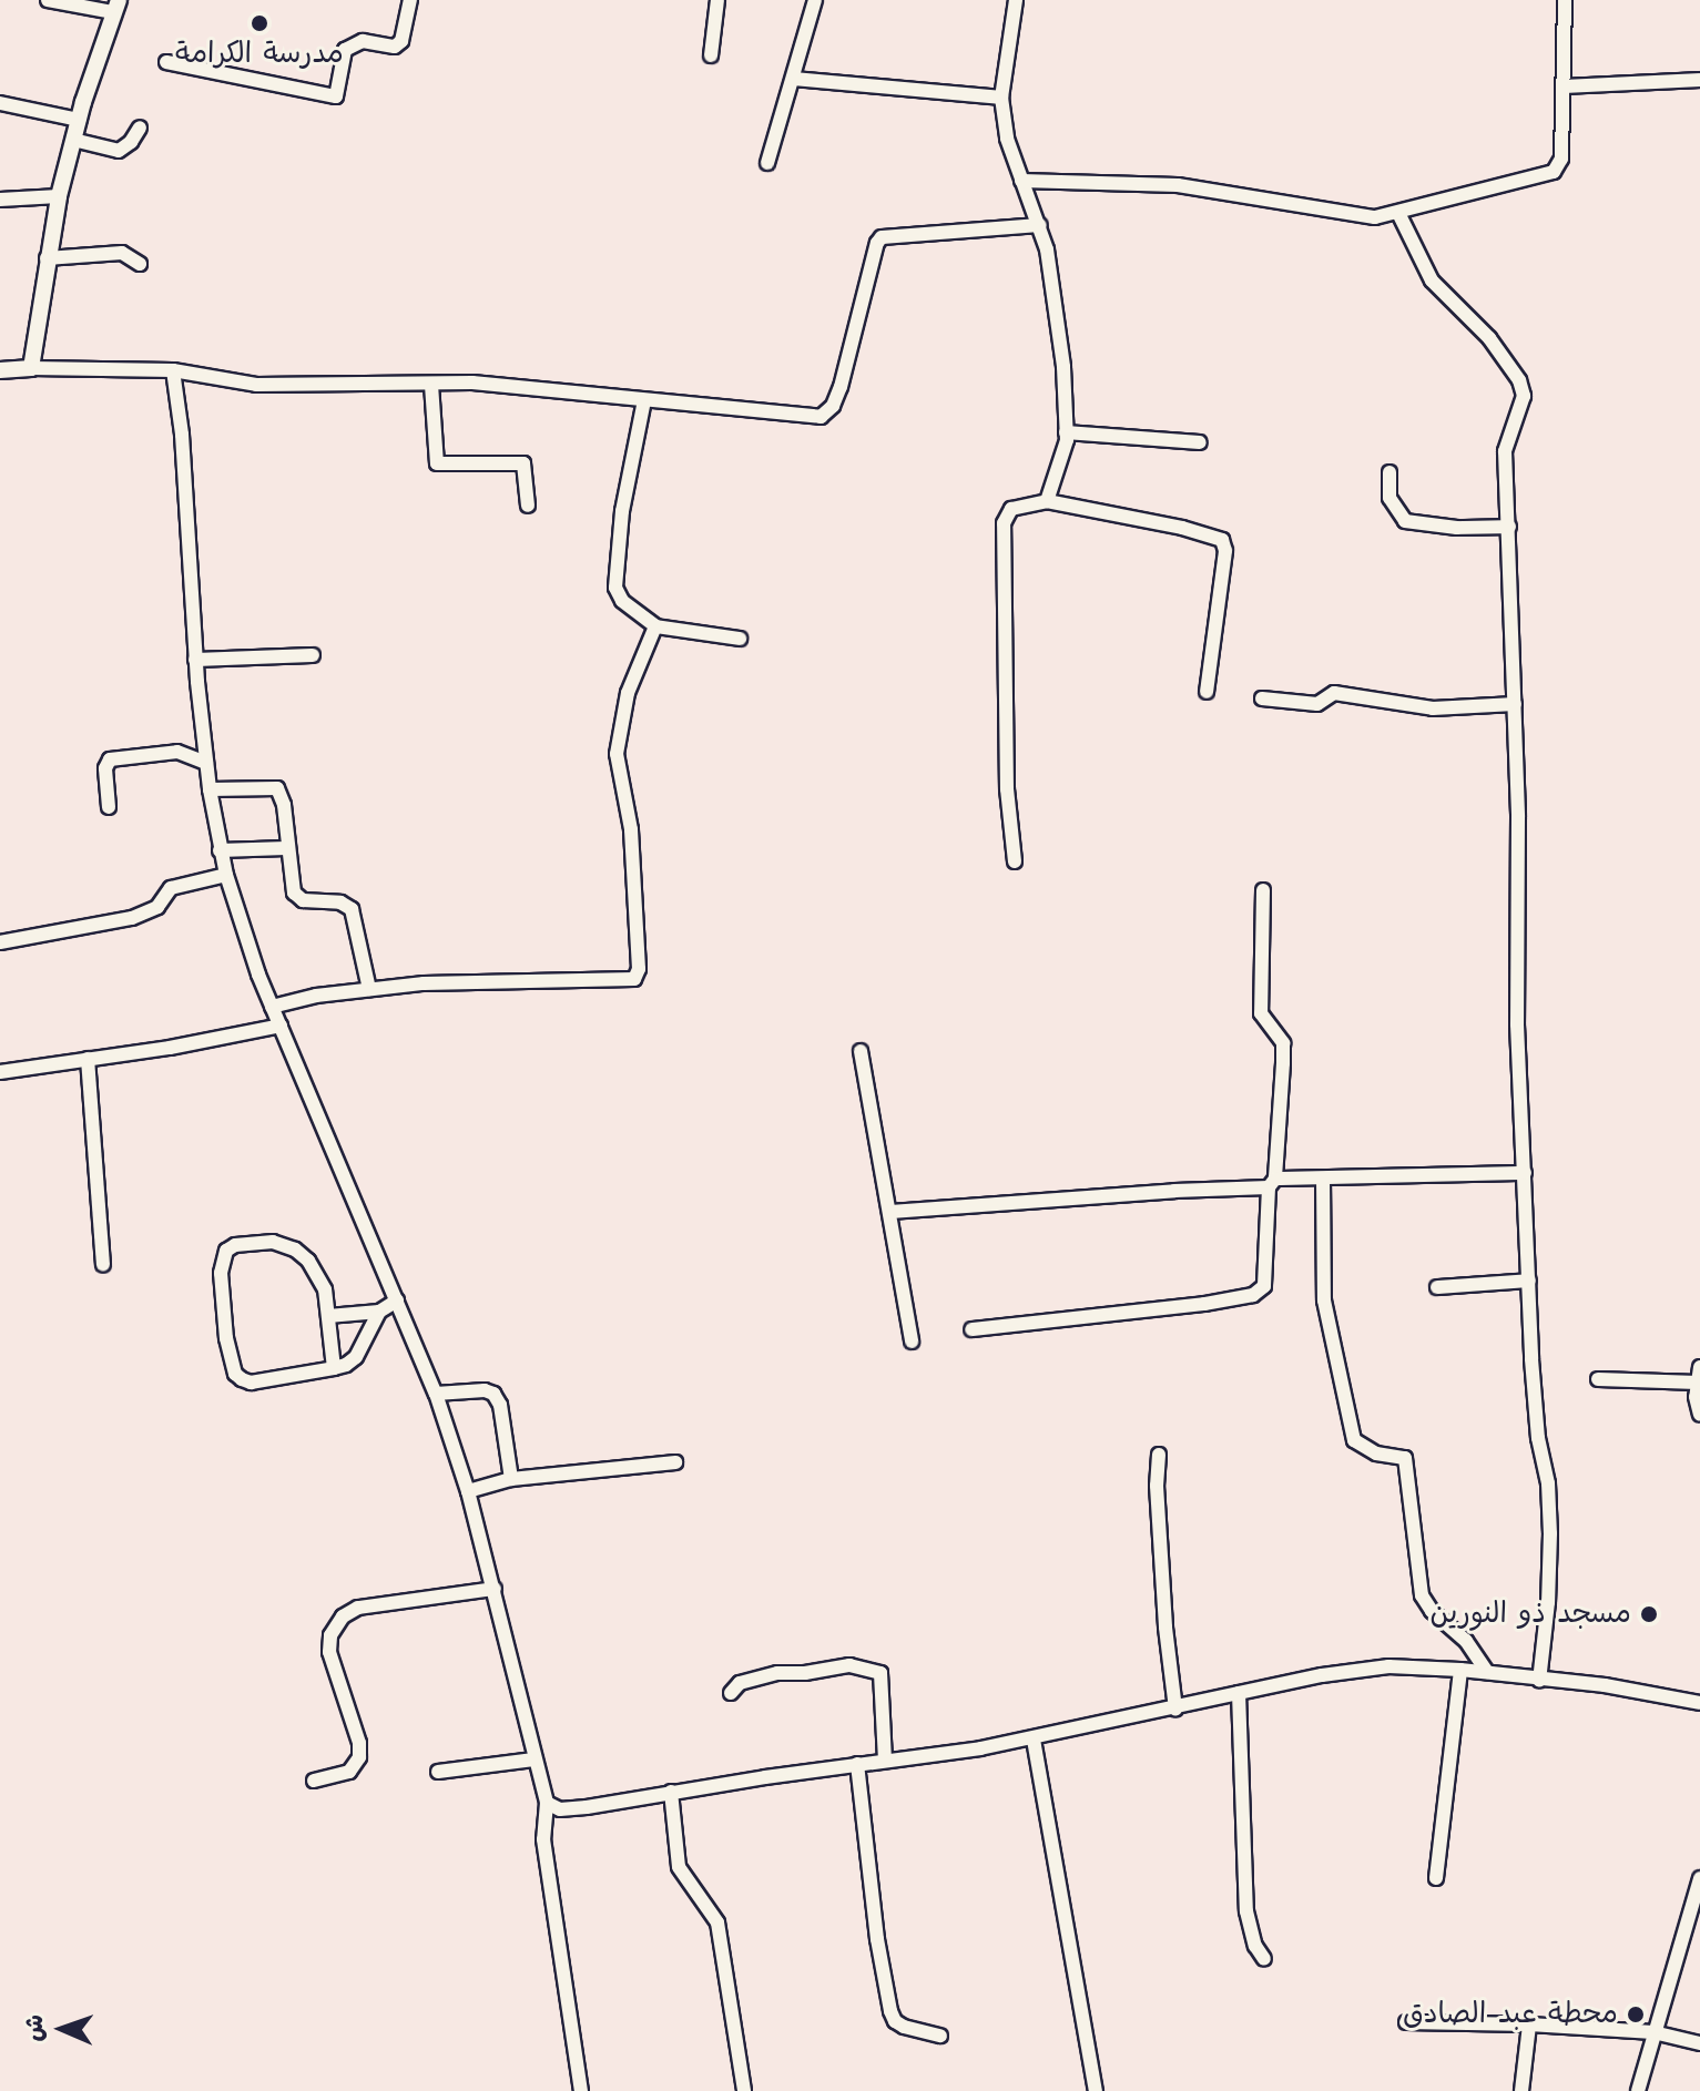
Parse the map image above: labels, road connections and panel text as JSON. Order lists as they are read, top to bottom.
{
  "places": ["مدرسة الكرامة", "مسجد ذو النورين", "محطة عبد الصادق"],
  "north": "left"
}
